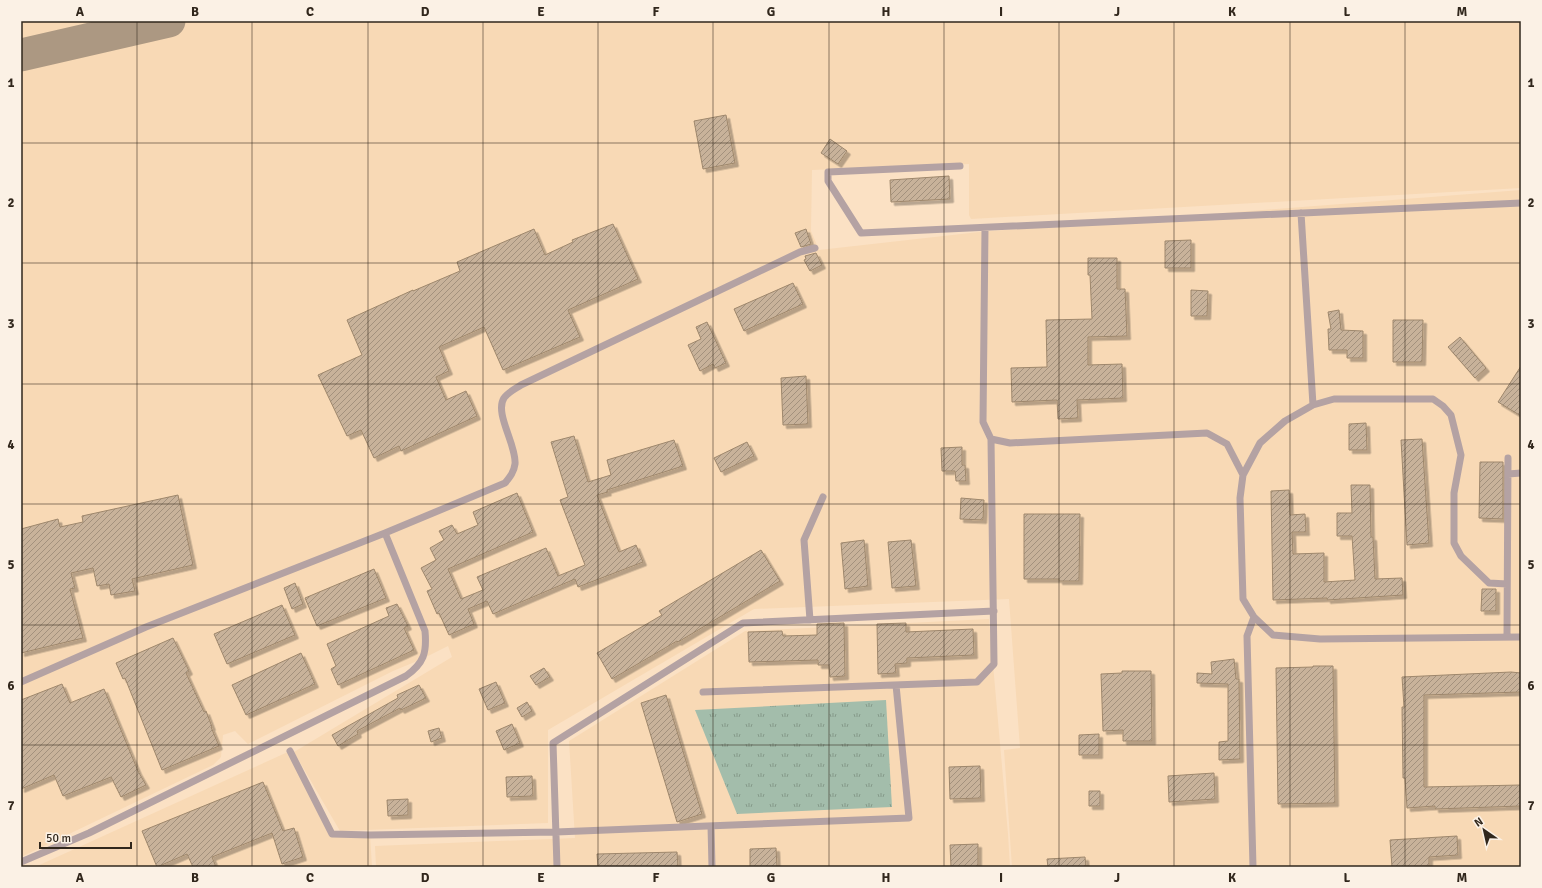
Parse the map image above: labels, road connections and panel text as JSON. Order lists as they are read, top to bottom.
{
  "scale_bar": "50 m",
  "north": "top left",
  "grid": {
    "columns": [
      "A",
      "B",
      "C",
      "D",
      "E",
      "F",
      "G",
      "H",
      "I",
      "J",
      "K",
      "L",
      "M"
    ],
    "rows": [
      "1",
      "2",
      "3",
      "4",
      "5",
      "6",
      "7"
    ]
  }
}
